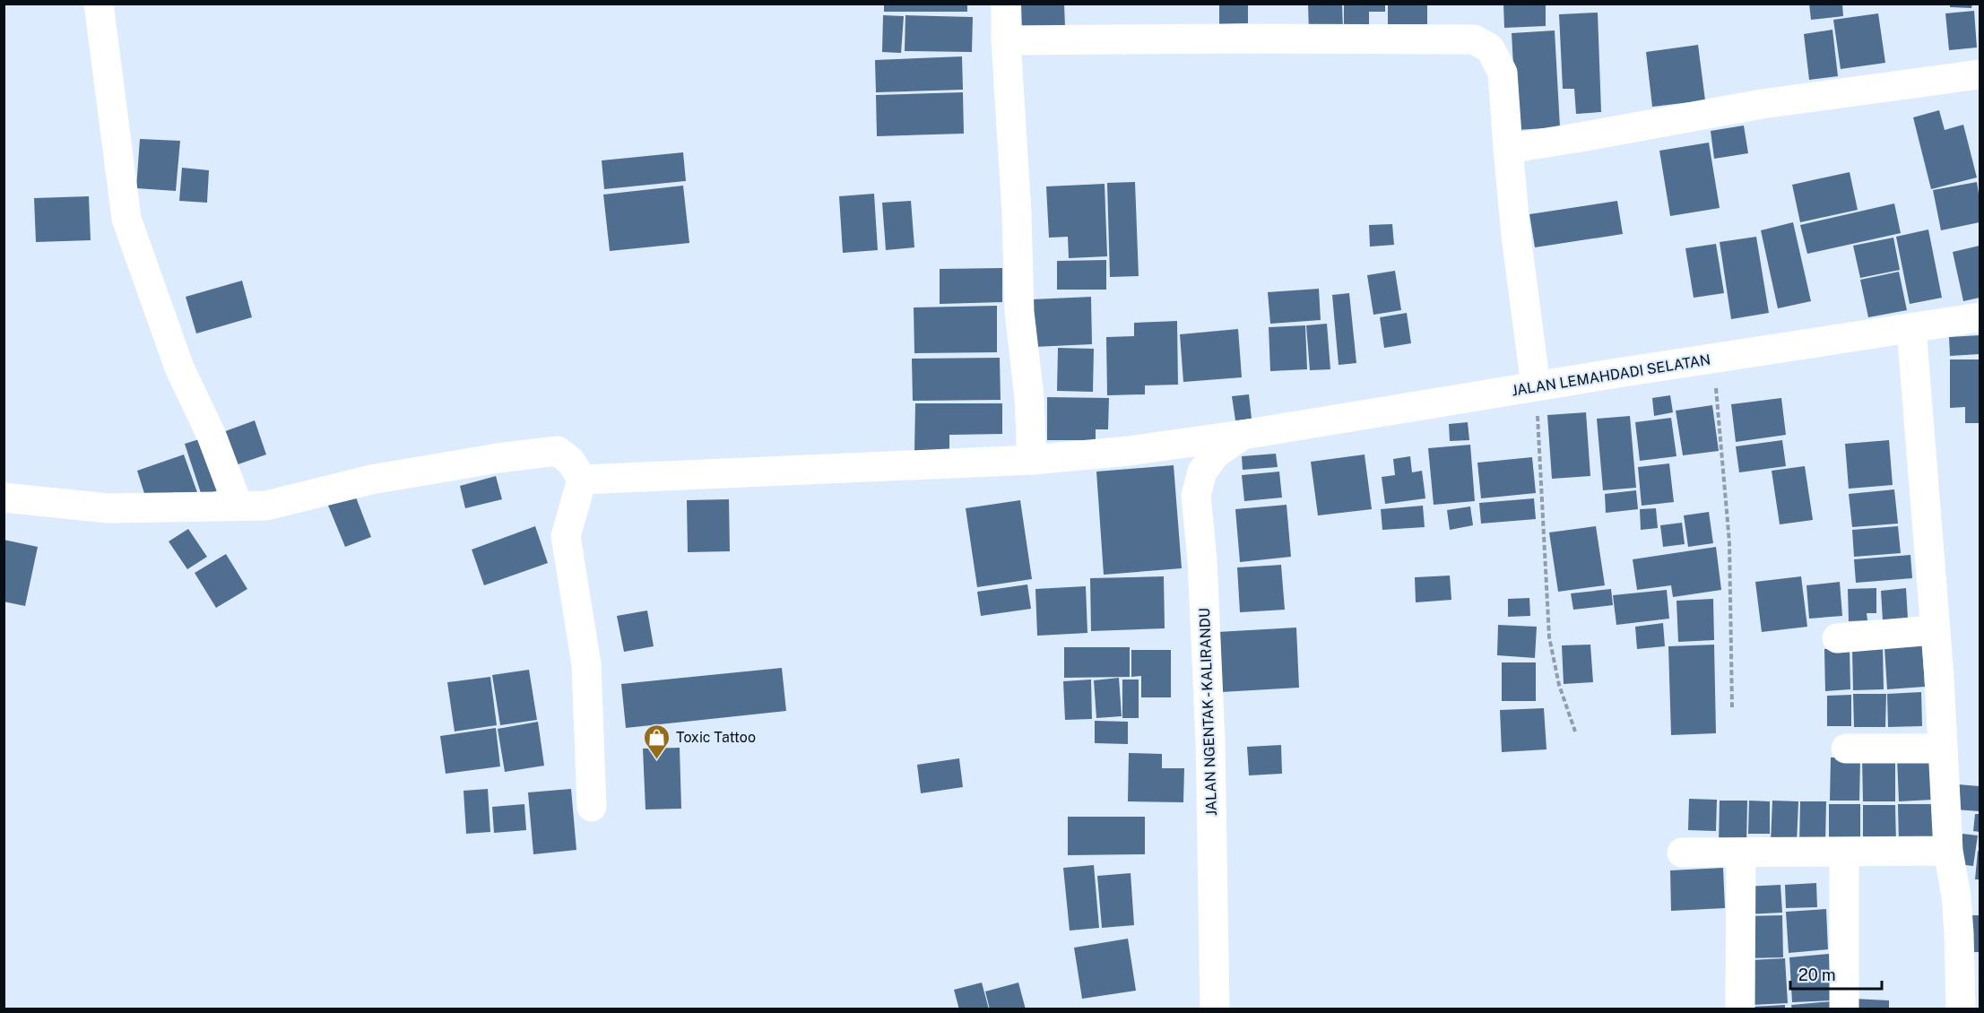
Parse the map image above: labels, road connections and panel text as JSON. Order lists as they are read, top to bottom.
{
  "streets": {
    "street": ["JALAN LEMAHDADI SELATAN", "JALAN NGENTAK - KALIRANDU"]
  },
  "crossings": [
    ["JALAN LEMAHDADI SELATAN", "JALAN NGENTAK - KALIRANDU"]
  ],
  "places": {
    "shop": ["Toxic Tattoo"]
  },
  "scale_bar": "20 m"
}
